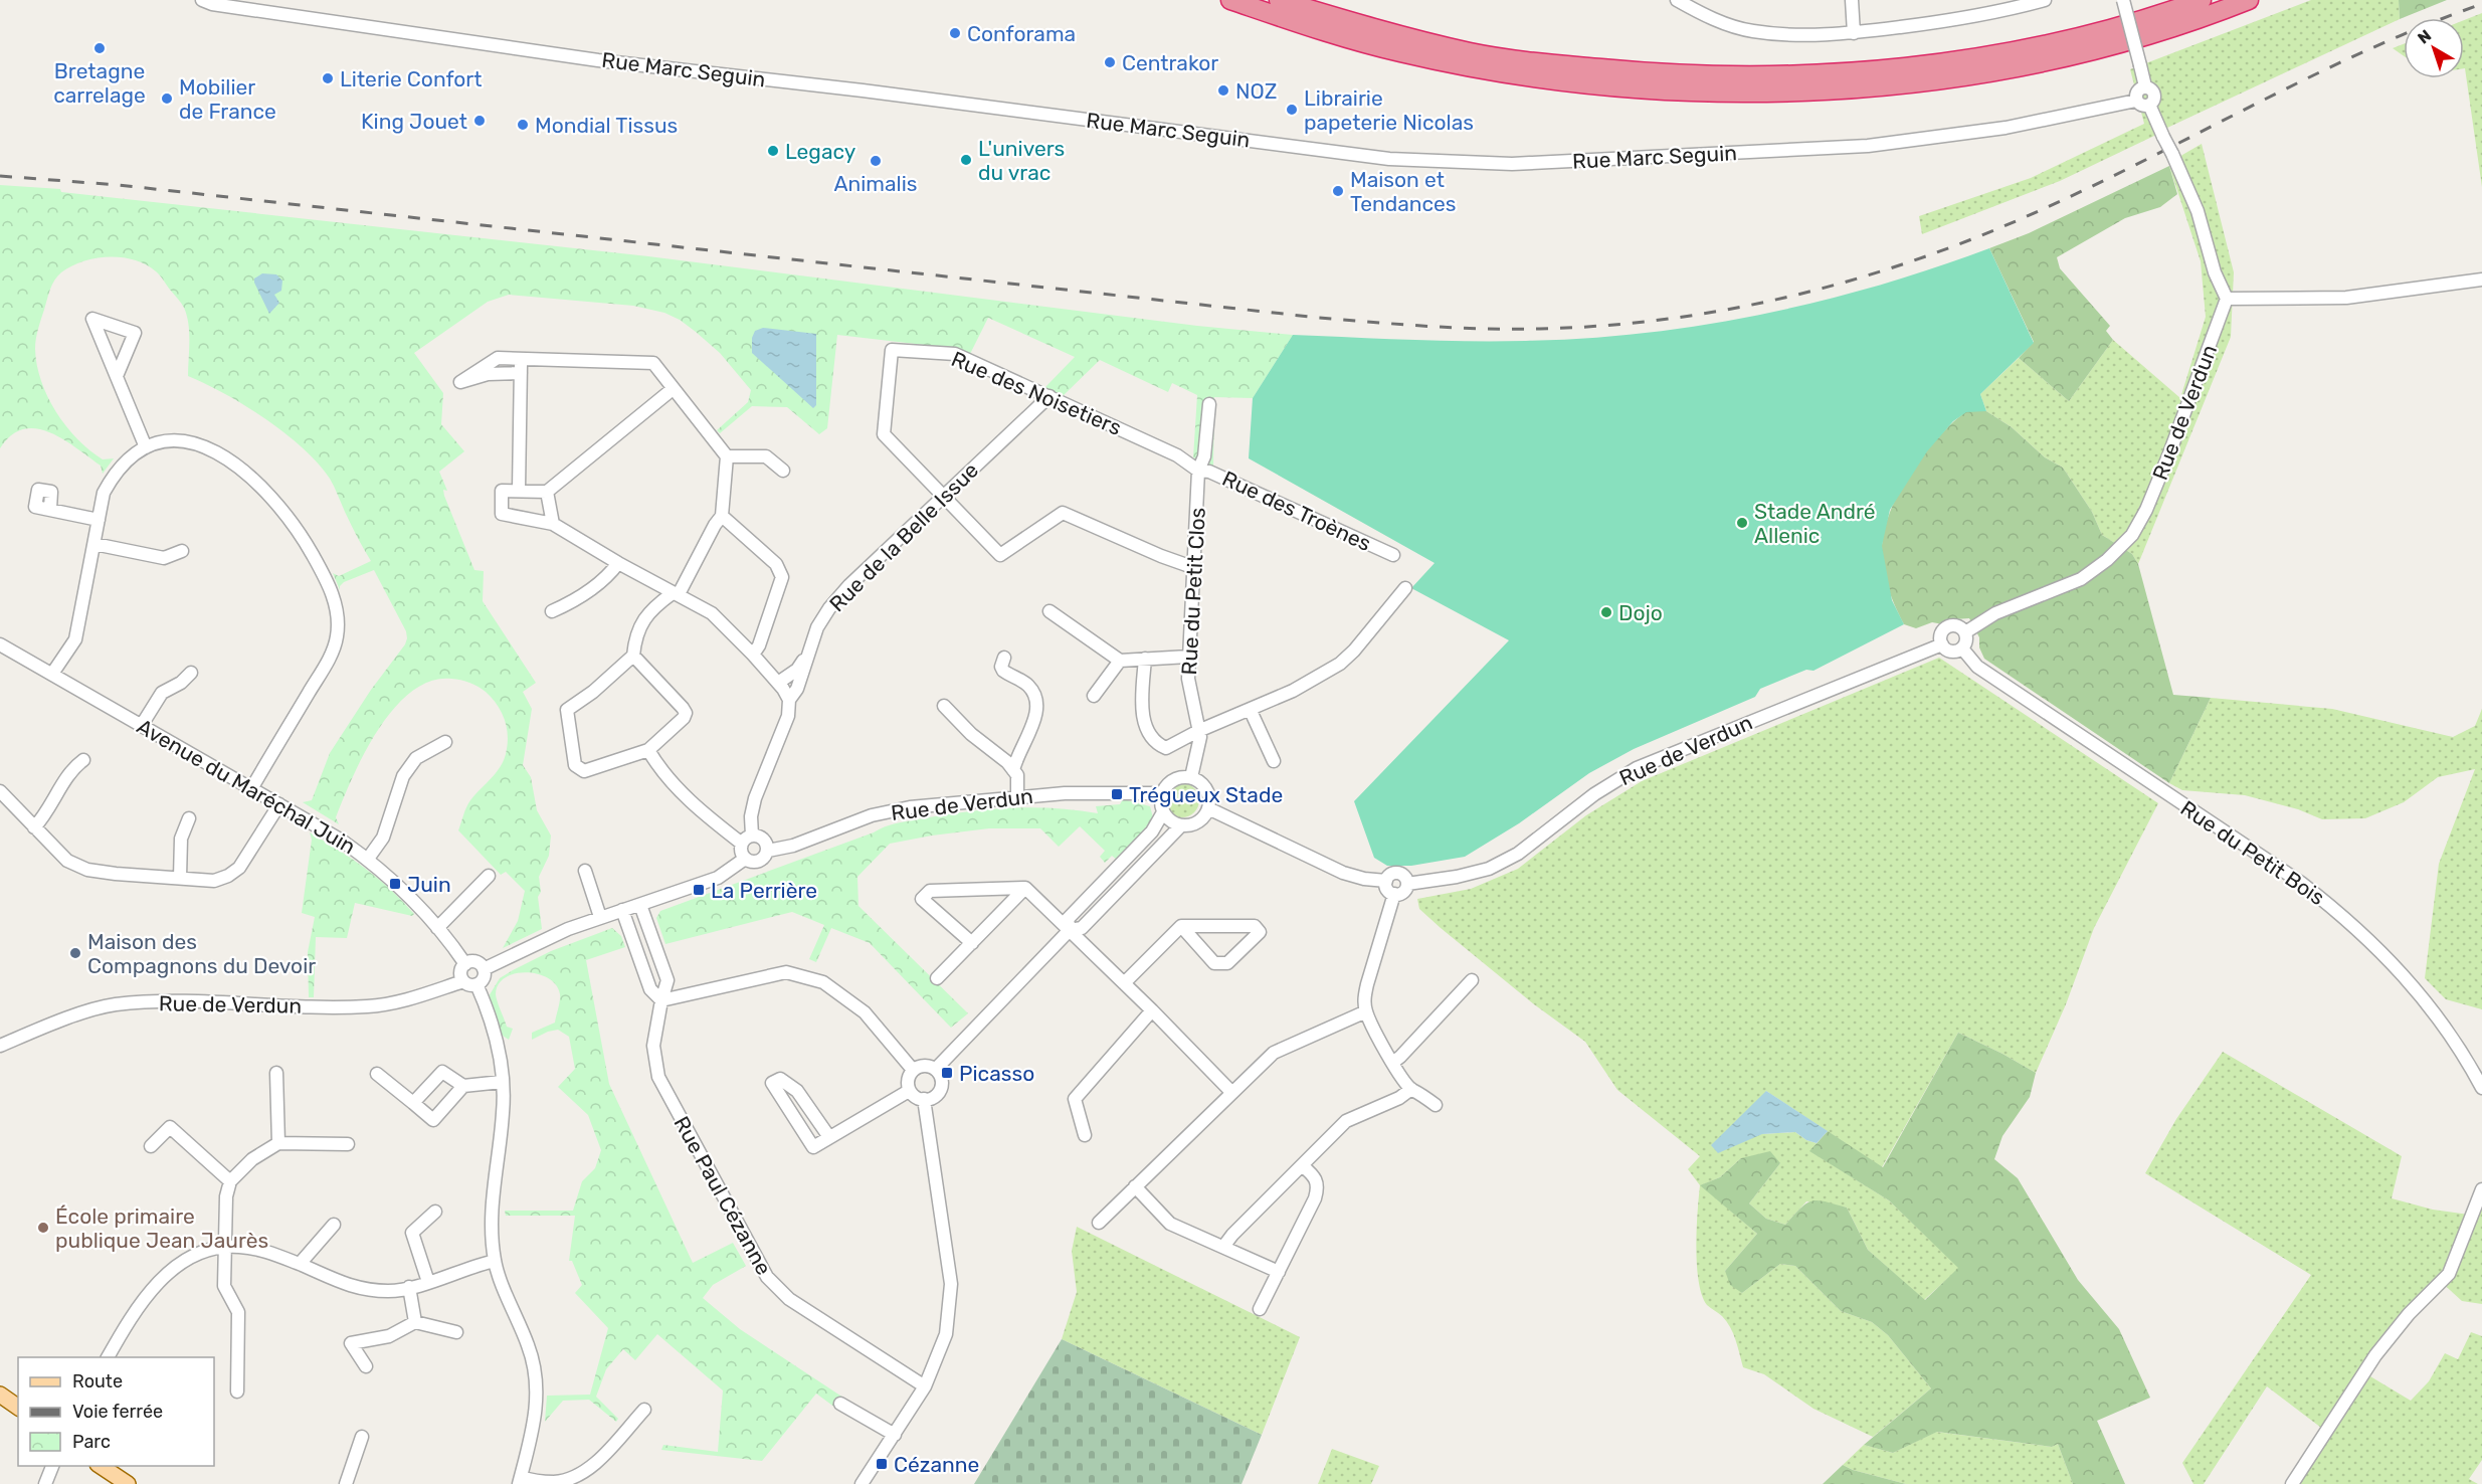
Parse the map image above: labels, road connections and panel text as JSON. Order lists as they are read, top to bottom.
{
  "streets": {
    "street": [
      "Rue Marc Seguin",
      "Rue des Noisetiers",
      "Rue de Verdun",
      "Rue des Troènes",
      "Rue de la Belle Issue",
      "Rue du Petit Clos",
      "Avenue du Maréchal Juin",
      "Rue du Petit Bois",
      "Rue Paul Cézanne"
    ]
  },
  "crossings": [
    ["Rue des Noisetiers", "Rue des Troènes"],
    ["Rue des Noisetiers", "Rue de la Belle Issue"],
    ["Rue des Noisetiers", "Rue du Petit Clos"],
    ["Rue de Verdun", "Rue de la Belle Issue"],
    ["Rue de Verdun", "Rue du Petit Clos"],
    ["Rue de Verdun", "Avenue du Maréchal Juin"],
    ["Rue de Verdun", "Rue du Petit Bois"],
    ["Rue des Troènes", "Rue du Petit Clos"]
  ],
  "places": {
    "other": [
      "Conforama",
      "Bretagne carrelage",
      "Centrakor",
      "Literie Confort",
      "NOZ",
      "Mobilier de France",
      "Librairie papeterie Nicolas",
      "King Jouet",
      "Mondial Tissus",
      "Legacy",
      "L'univers du vrac",
      "Animalis",
      "Maison et Tendances",
      "Stade André Allenic",
      "Dojo",
      "Maison des Compagnons du Devoir",
      "École primaire publique Jean Jaurès"
    ],
    "transit": [
      "Trégueux Stade",
      "Juin",
      "La Perrière",
      "Picasso",
      "Cézanne"
    ]
  },
  "legend": ["Route", "Voie ferrée", "Parc"],
  "north": "top left"
}
